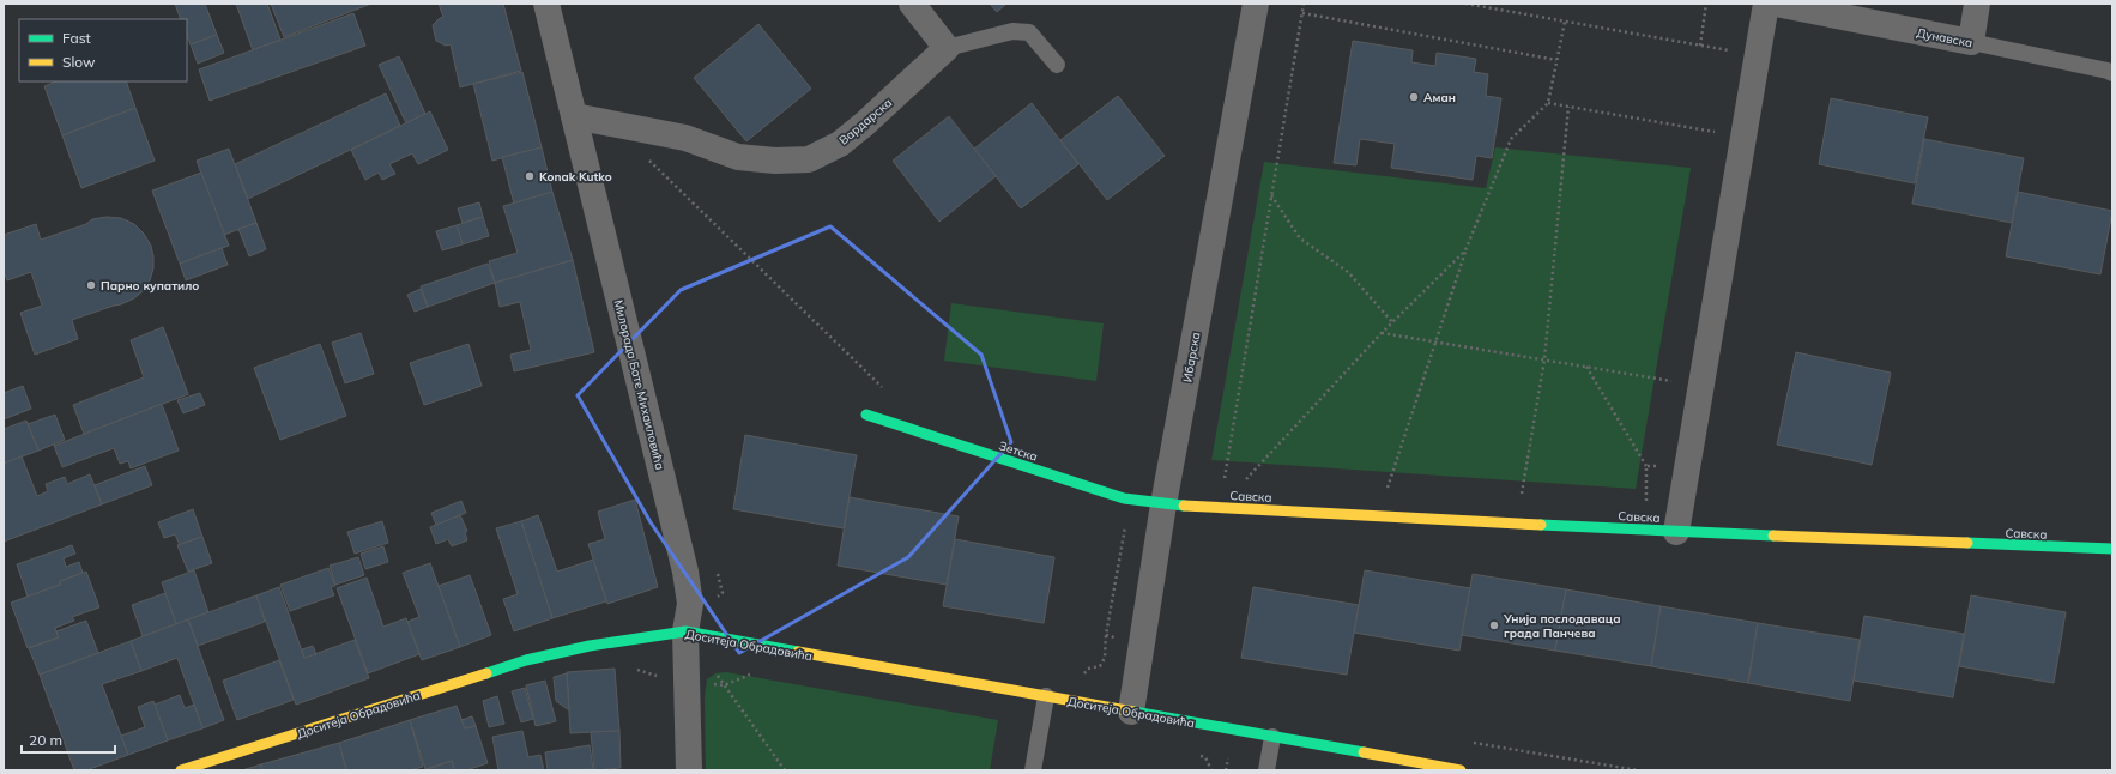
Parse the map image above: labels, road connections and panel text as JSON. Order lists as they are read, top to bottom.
{
  "streets": {
    "street": [
      "Дунавска",
      "Вардарска",
      "Ибарска",
      "Милорада Бате Михаиловића",
      "Зетска",
      "Савска",
      "Доситеја Обрадовића"
    ]
  },
  "crossings": [
    ["Вардарска", "Милорада Бате Михаиловића"],
    ["Ибарска", "Зетска"],
    ["Ибарска", "Савска"],
    ["Ибарска", "Доситеја Обрадовића"],
    ["Милорада Бате Михаиловића", "Доситеја Обрадовића"],
    ["Зетска", "Савска"]
  ],
  "places": [
    "Аман",
    "Konak Kutko",
    "Парно купатило",
    "Унија послодаваца града Панчева"
  ],
  "legend": ["Fast", "Slow"],
  "scale_bar": "20 m"
}
